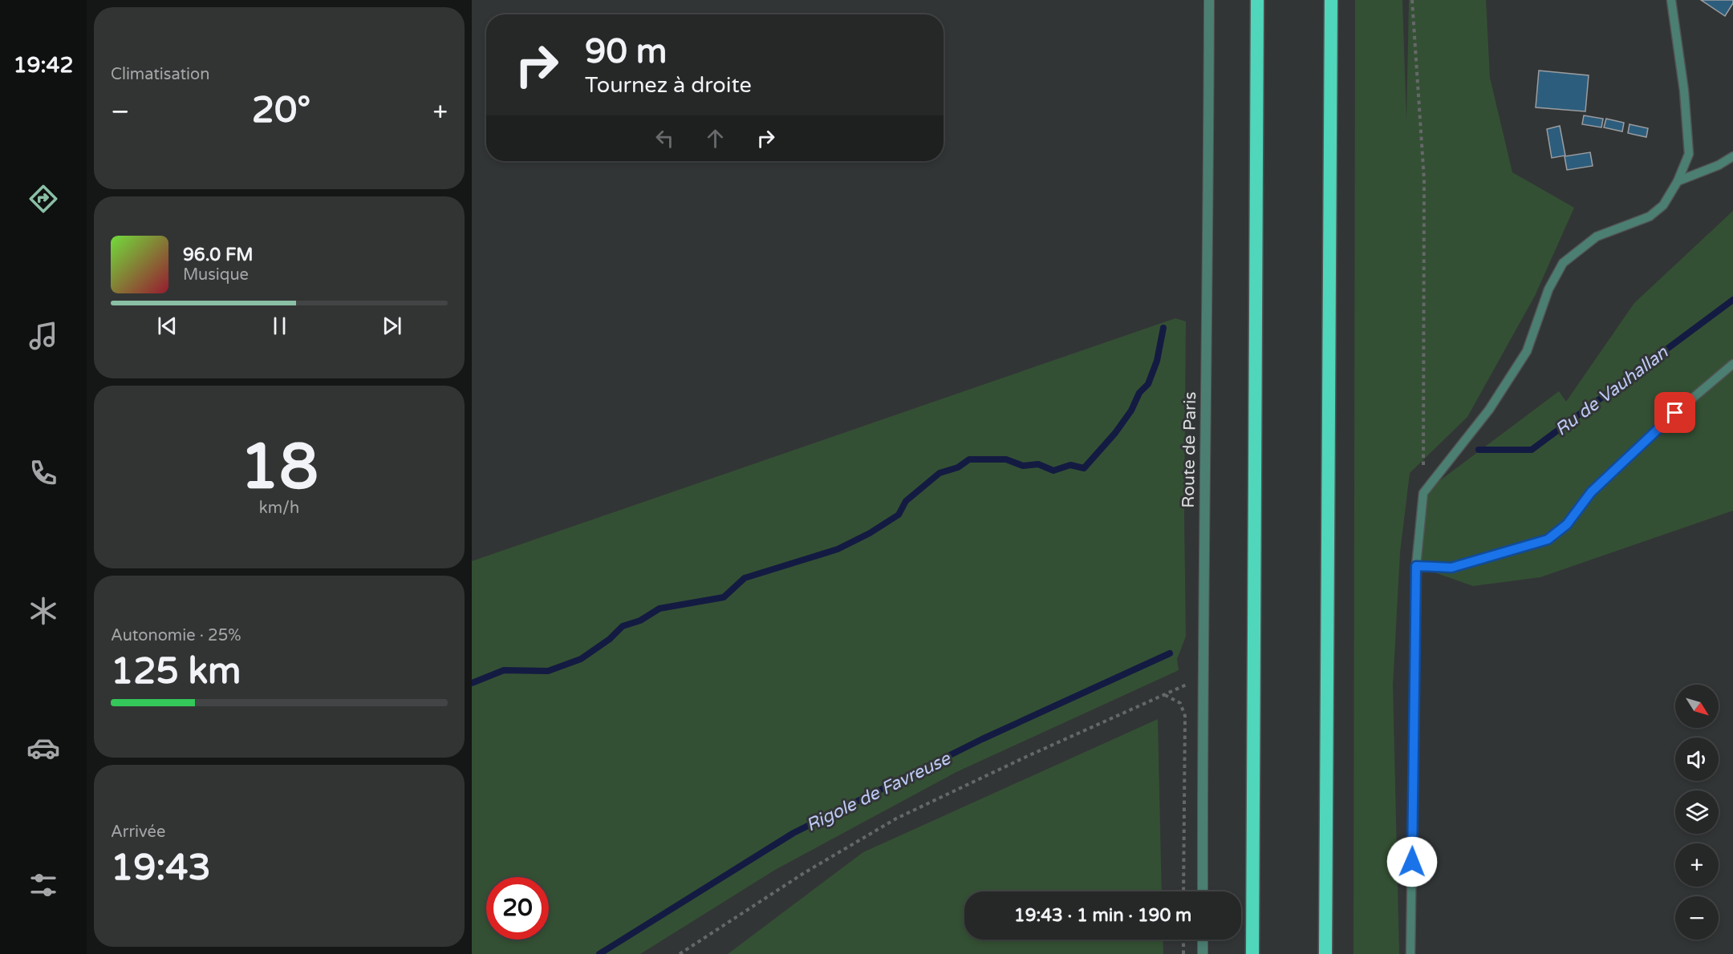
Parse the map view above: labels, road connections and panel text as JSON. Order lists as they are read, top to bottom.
{
  "streets": {
    "street": ["Route de Paris"]
  },
  "water": ["Ru de Vauhallan", "Rigole de Favreuse"],
  "north": "bottom right",
  "page": {
    "tabs": "19:42",
    "tile": [
      "Climatisation",
      ["18", "km/h"],
      ["Autonomie · 25%", "125 km"],
      ["Arrivée", "19:43"]
    ],
    "turn": ["90 m", "Tournez à droite"],
    "heat": ["−", "20°", "+"],
    "song": ["96.0 FM", "Musique"],
    "map_buttons": ["+", "−"],
    "limit": "20",
    "trip": "19:43 · 1 min · 190 m"
  }
}
